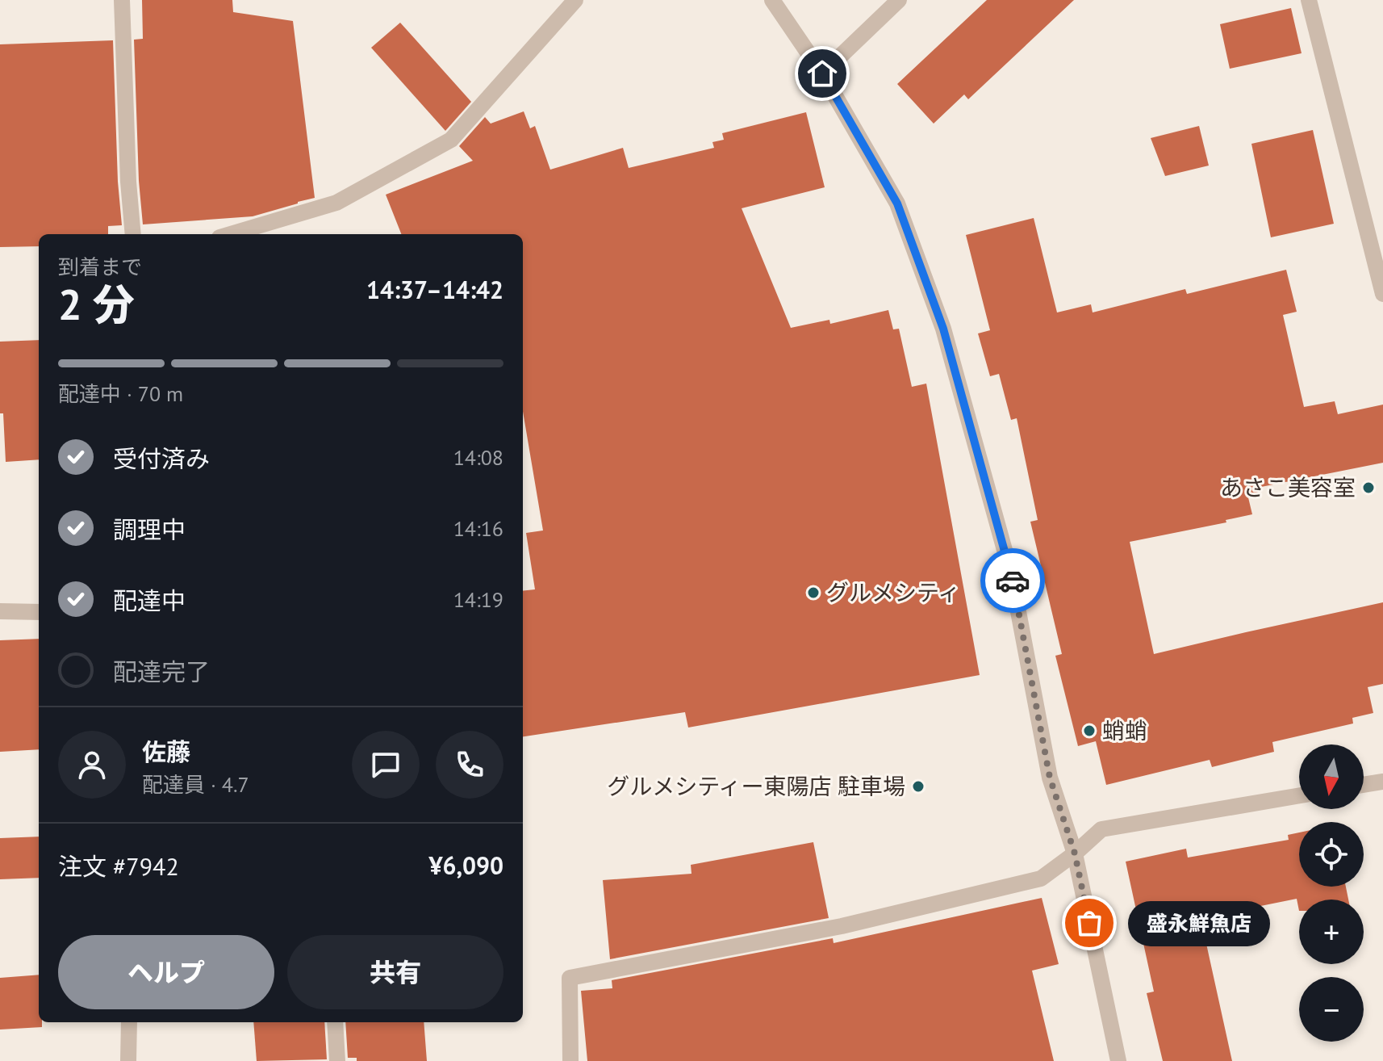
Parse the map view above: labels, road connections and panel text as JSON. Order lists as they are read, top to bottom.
{
  "places": [
    "あさこ美容室",
    "グルメシティ",
    "蛸蛸",
    "グルメシティー東陽店 駐車場",
    "盛永鮮魚店"
  ],
  "north": "bottom",
  "page": {
    "heading": ["2 分", "到着まで", "14:37–14:42"],
    "panel": [
      "佐藤",
      "配達員 · 4.7",
      "注文 #7942",
      "¥6,090"
    ],
    "bar": "配達中 · 70 m",
    "list": [
      ["受付済み", "14:08"],
      ["調理中", "14:16"],
      ["配達中", "14:19"],
      "配達完了"
    ],
    "map_buttons": ["+", "−"],
    "bubble": "盛永鮮魚店",
    "buttons": ["ヘルプ", "共有"]
  }
}
